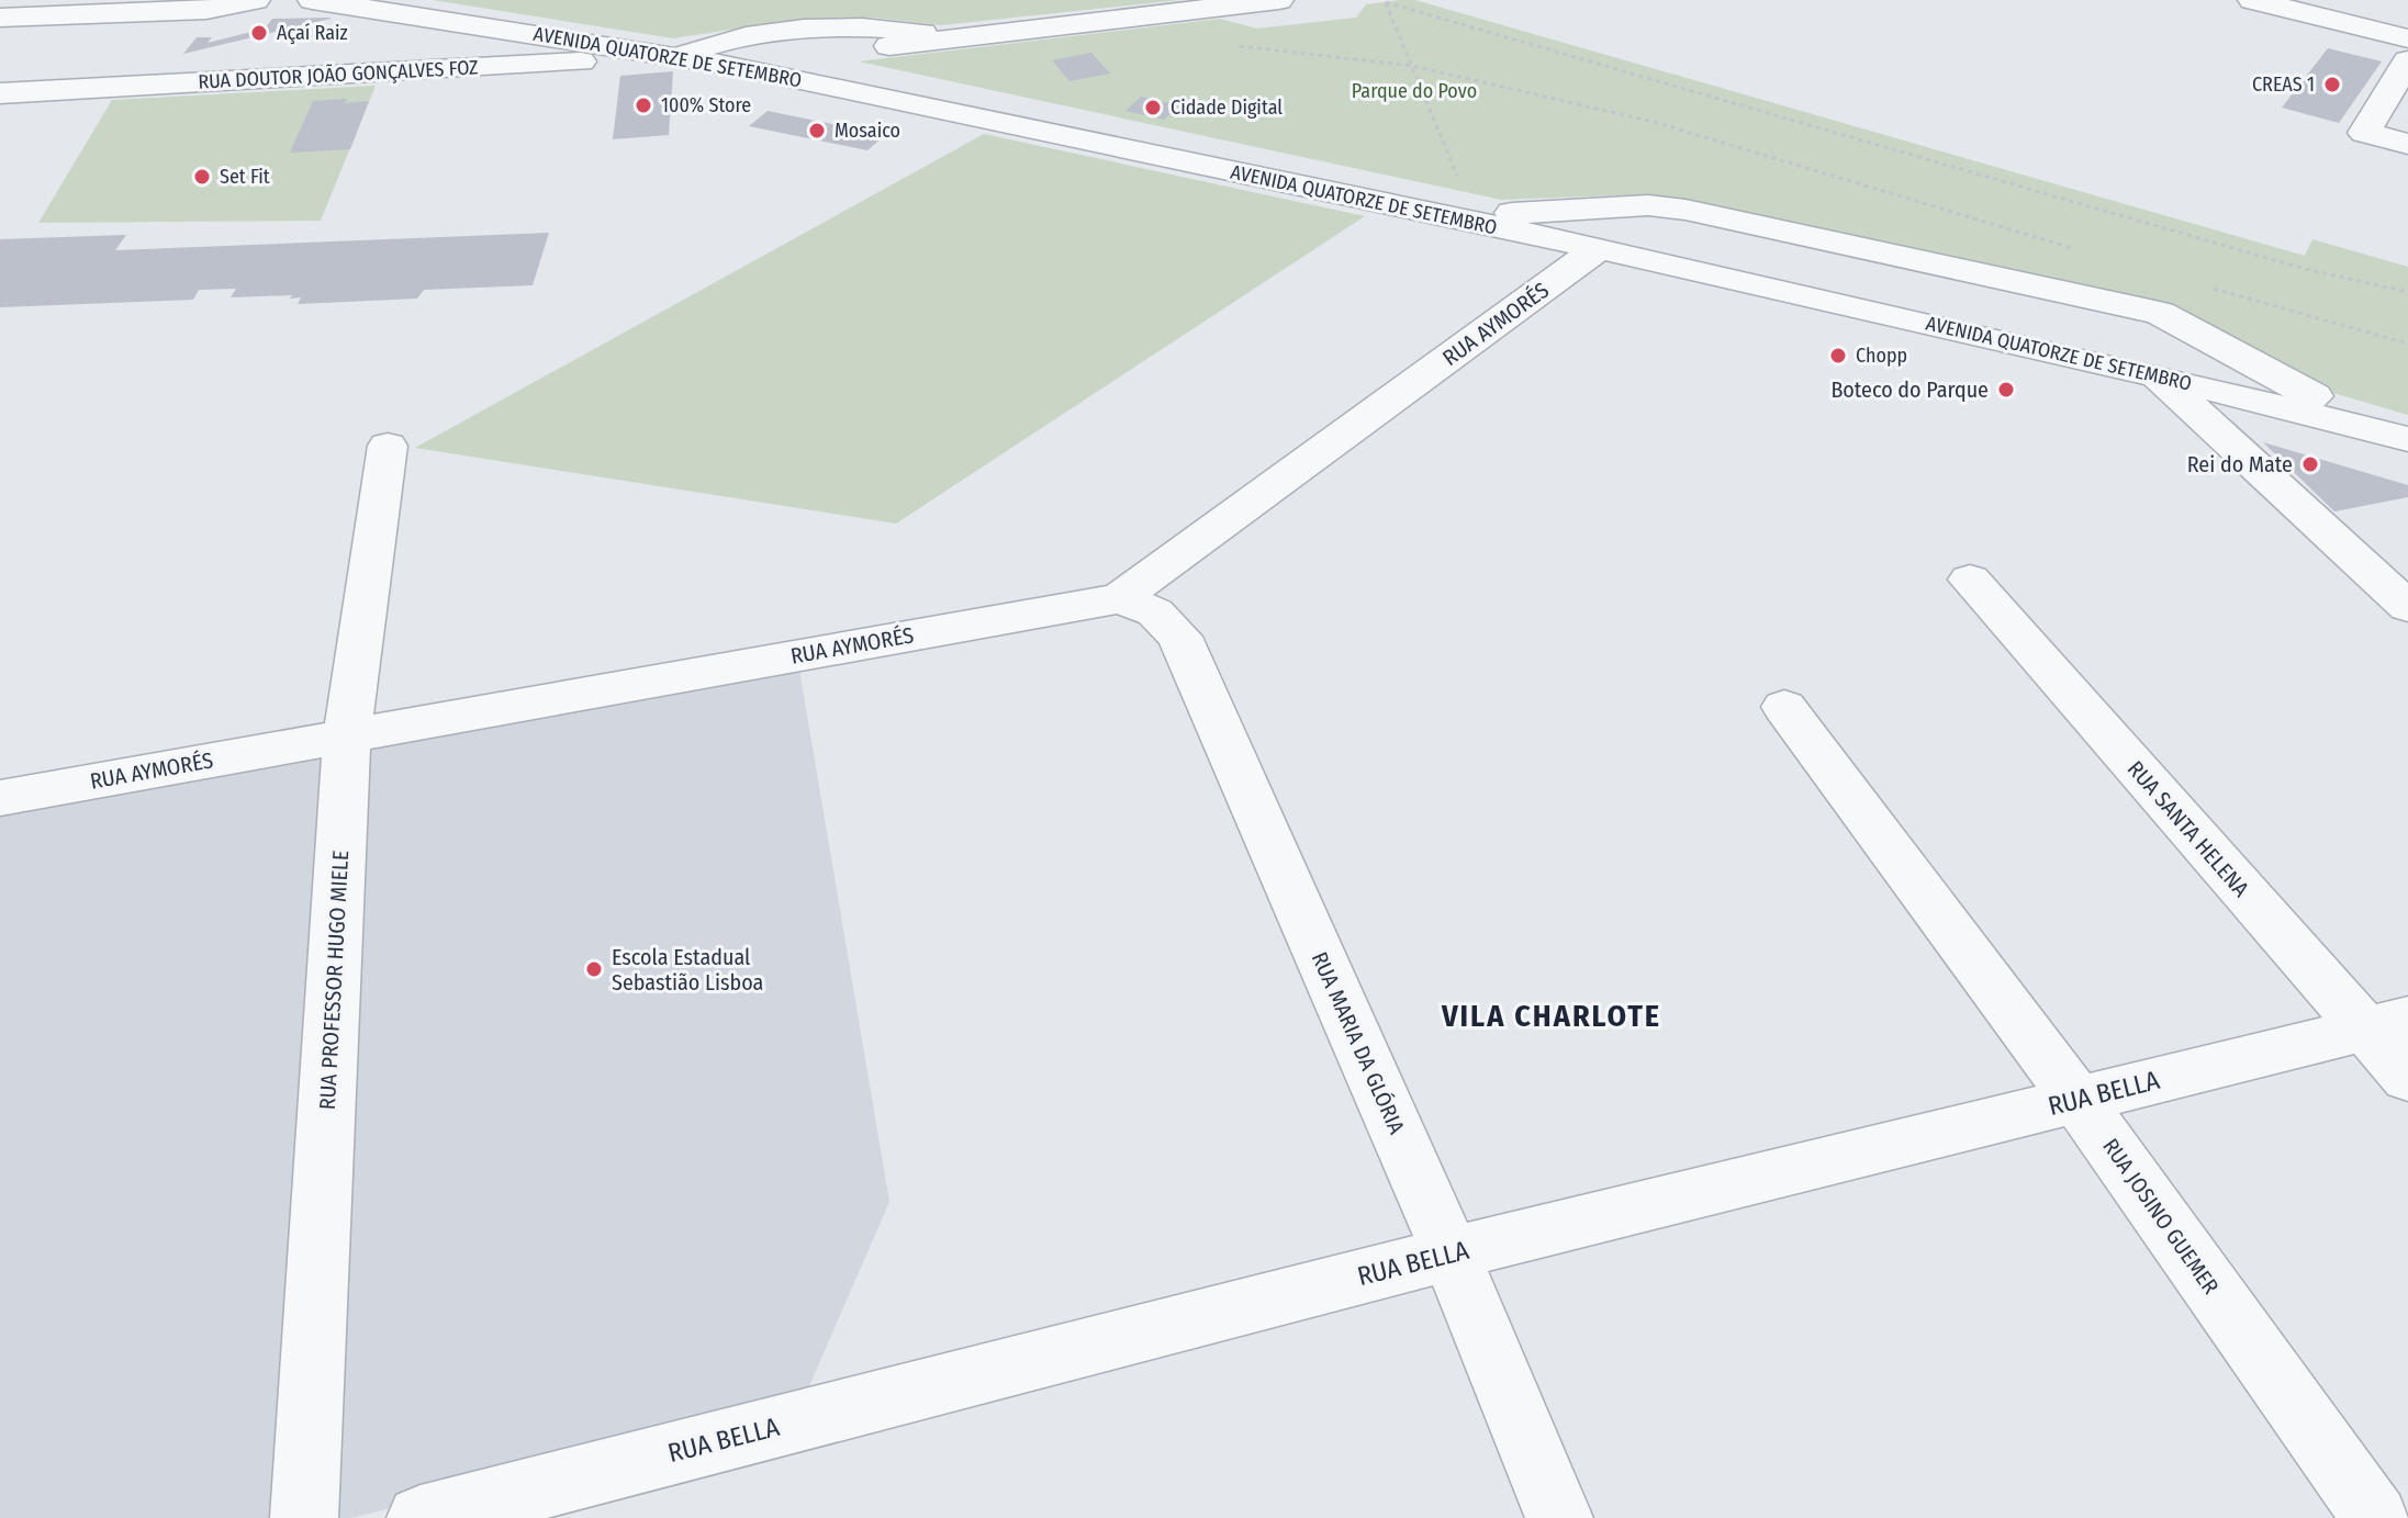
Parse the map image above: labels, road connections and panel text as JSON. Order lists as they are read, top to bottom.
{
  "streets": {
    "street": [
      "AVENIDA QUATORZE DE SETEMBRO",
      "RUA DOUTOR JOÃO GONÇALVES FOZ",
      "RUA AYMORÉS",
      "RUA SANTA HELENA",
      "RUA PROFESSOR HUGO MIELE",
      "RUA MARIA DA GLÓRIA",
      "RUA BELLA",
      "RUA JOSINO GUEMER"
    ]
  },
  "crossings": [
    ["AVENIDA QUATORZE DE SETEMBRO", "RUA DOUTOR JOÃO GONÇALVES FOZ"],
    ["AVENIDA QUATORZE DE SETEMBRO", "RUA AYMORÉS"],
    ["RUA AYMORÉS", "RUA PROFESSOR HUGO MIELE"],
    ["RUA AYMORÉS", "RUA MARIA DA GLÓRIA"],
    ["RUA SANTA HELENA", "RUA BELLA"],
    ["RUA MARIA DA GLÓRIA", "RUA BELLA"],
    ["RUA BELLA", "RUA JOSINO GUEMER"]
  ],
  "districts": ["VILA CHARLOTE"],
  "parks": ["Parque do Povo"],
  "places": [
    "Açaí Raiz",
    "CREAS 1",
    "100% Store",
    "Cidade Digital",
    "Mosaico",
    "Set Fit",
    "Chopp",
    "Boteco do Parque",
    "Rei do Mate",
    "Escola Estadual Sebastião Lisboa"
  ]
}
